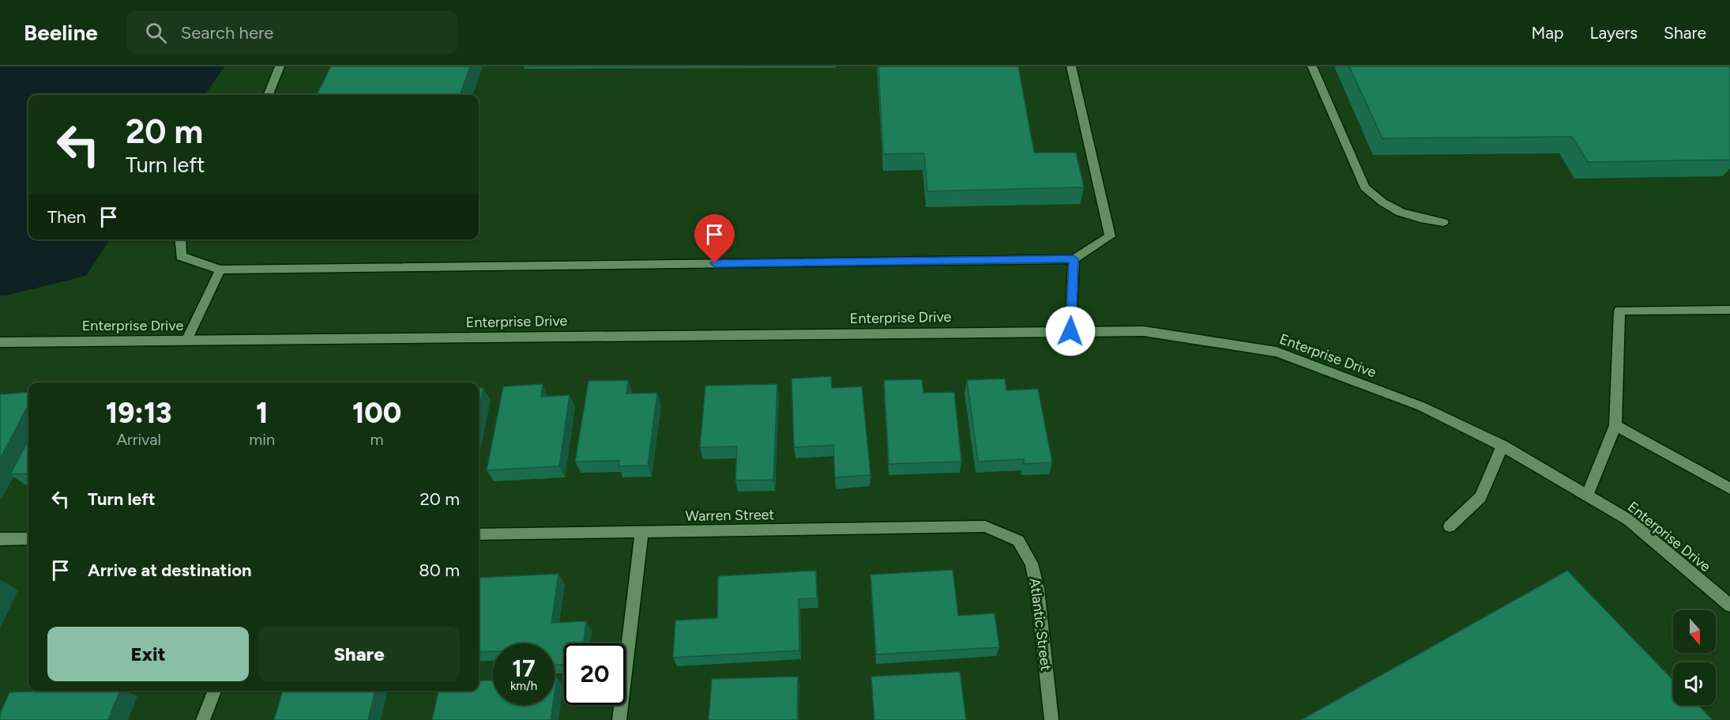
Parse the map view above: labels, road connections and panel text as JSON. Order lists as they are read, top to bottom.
{
  "streets": {
    "street": ["Enterprise Drive", "Warren Street", "Atlantic Street"]
  },
  "crossings": [
    ["Warren Street", "Atlantic Street"]
  ],
  "north": "bottom",
  "page": {
    "header": "Beeline",
    "search": "Search here",
    "nav": ["Map", "Layers", "Share"],
    "turn": ["20 m", "Turn left"],
    "then": "Then",
    "eta": [
      "19:13",
      "Arrival",
      "1",
      "min",
      "100",
      "m"
    ],
    "list": [
      {
        "name": "Turn left",
        "value": "20 m"
      },
      {
        "name": "Arrive at destination",
        "value": "80 m"
      }
    ],
    "buttons": ["Exit", "Share"],
    "speed": "17 km/h",
    "limit": "20"
  }
}
